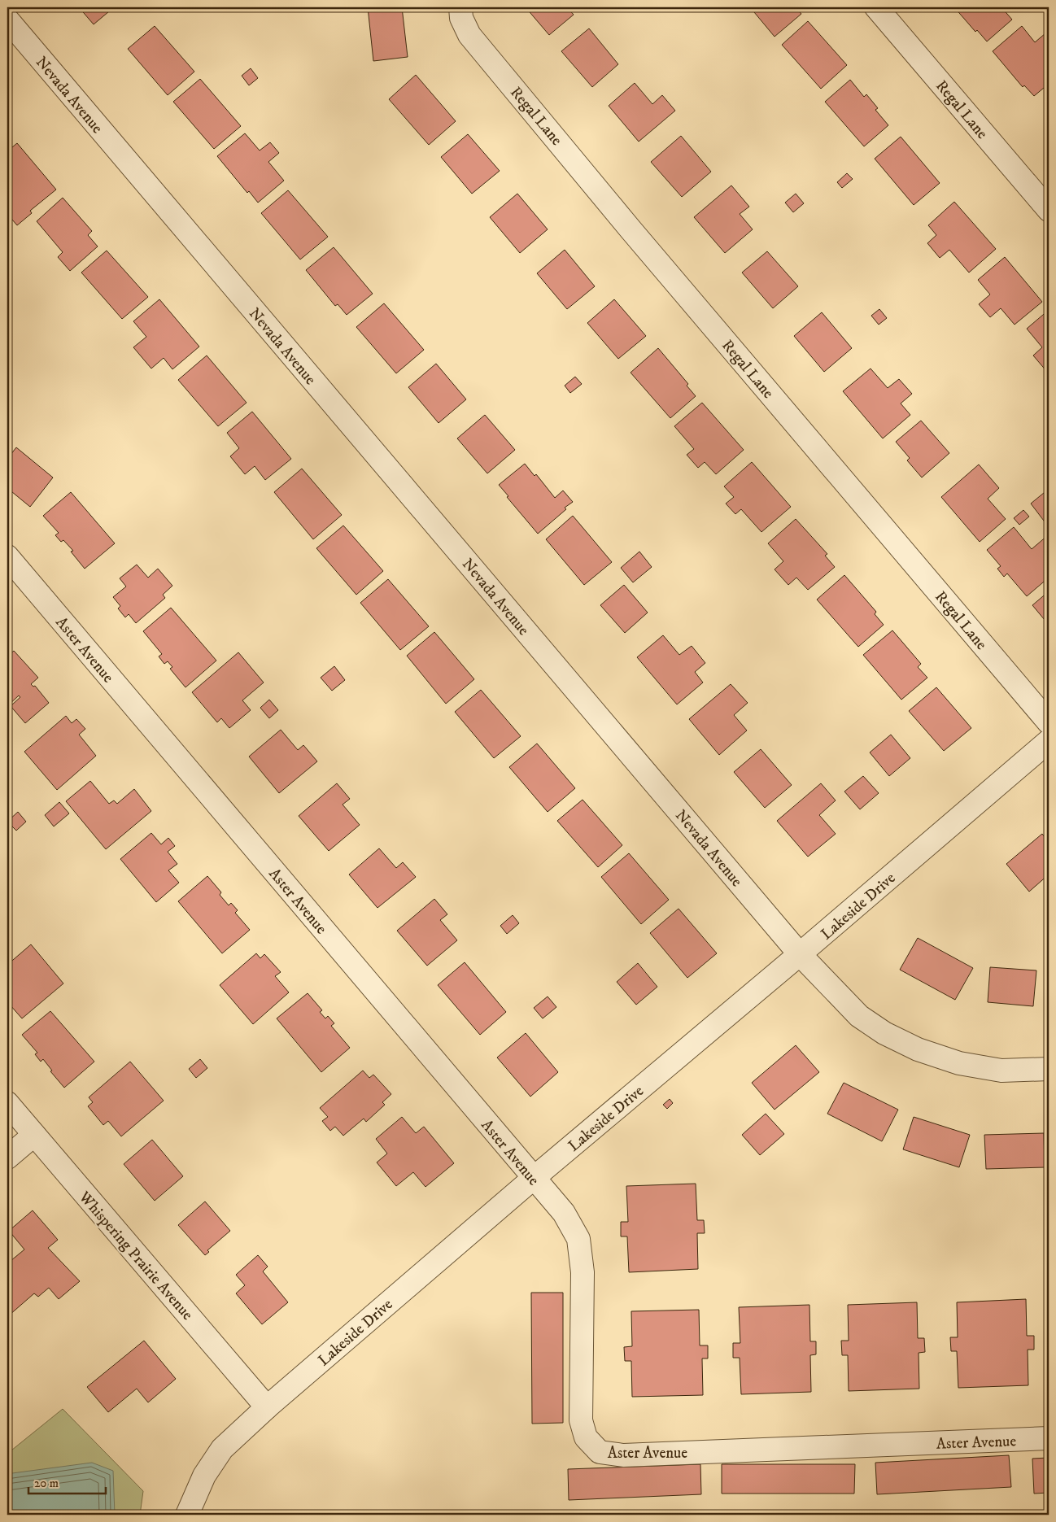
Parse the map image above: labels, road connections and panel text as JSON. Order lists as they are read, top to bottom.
{
  "streets": {
    "street": [
      "Nevada Avenue",
      "Regal Lane",
      "Aster Avenue",
      "Lakeside Drive",
      "Whispering Prairie Avenue"
    ]
  },
  "crossings": [
    ["Nevada Avenue", "Lakeside Drive"],
    ["Aster Avenue", "Lakeside Drive"],
    ["Lakeside Drive", "Whispering Prairie Avenue"]
  ],
  "scale_bar": "20 m"
}
